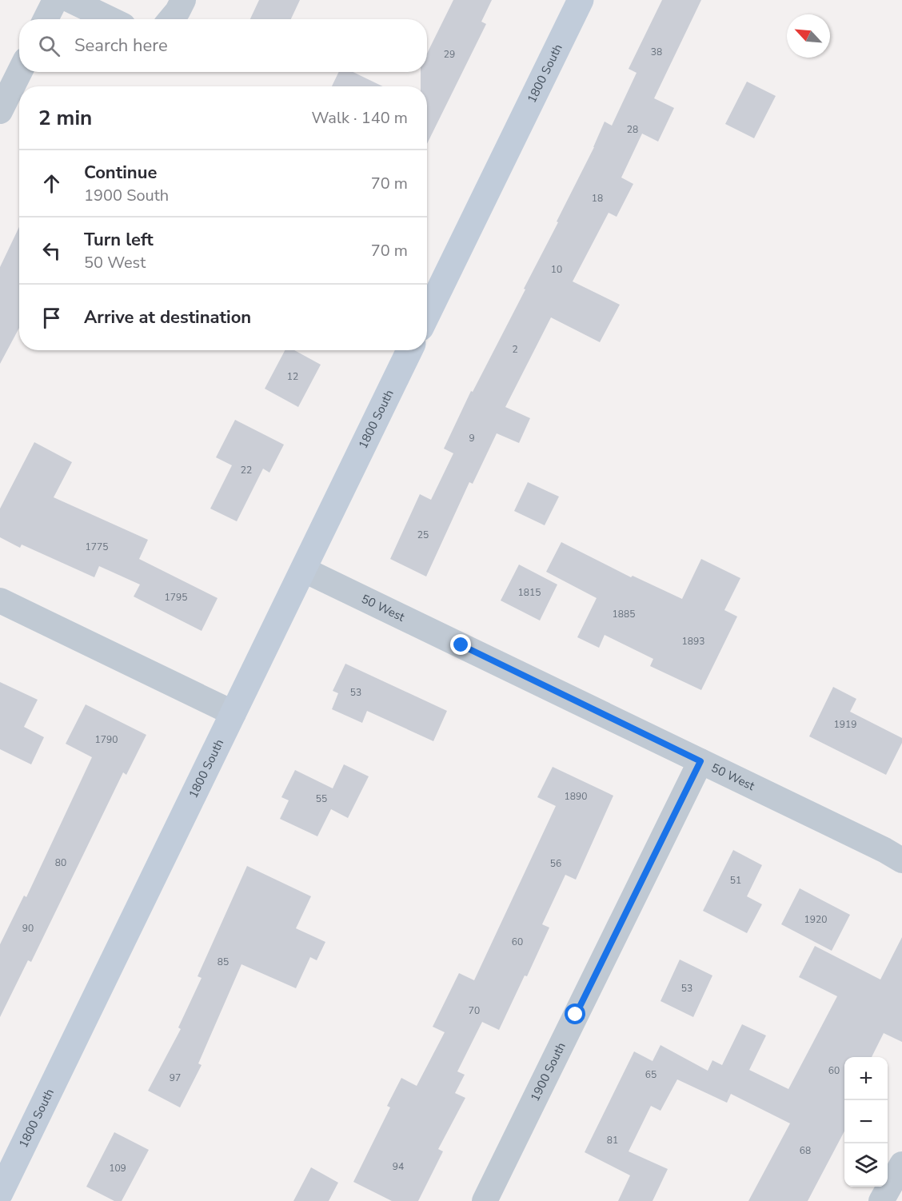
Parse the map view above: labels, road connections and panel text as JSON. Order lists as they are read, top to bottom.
{
  "streets": {
    "street": ["1800 South", "50 West", "1900 South"]
  },
  "crossings": [
    ["1800 South", "50 West"],
    ["50 West", "1900 South"]
  ],
  "house_numbers": [
    "38",
    "29",
    "28",
    "18",
    "10",
    "2",
    "12",
    "9",
    "22",
    "25",
    "1775",
    "1815",
    "1795",
    "1885",
    "1893",
    "53",
    "1919",
    "1790",
    "1890",
    "55",
    "80",
    "56",
    "51",
    "1920",
    "90",
    "60",
    "85",
    "53",
    "70",
    "60",
    "65",
    "97",
    "81",
    "68",
    "94",
    "109"
  ],
  "north": "top left",
  "page": {
    "search": "Search here",
    "heading": ["2 min", "Walk · 140 m"],
    "list": [
      ["Continue", "1900 South", "70 m"],
      ["Turn left", "50 West", "70 m"],
      "Arrive at destination"
    ],
    "map_buttons": ["+", "−"]
  }
}
